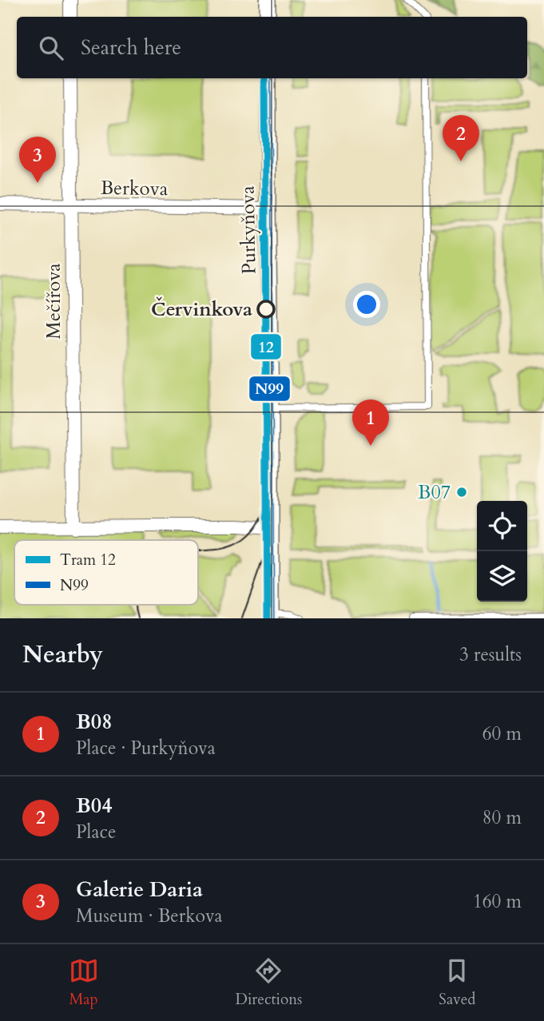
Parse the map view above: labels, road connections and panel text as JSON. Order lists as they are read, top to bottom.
{
  "streets": {
    "street": ["Berkova", "Purkyňova", "Mečířova"]
  },
  "crossings": [
    ["Berkova", "Purkyňova"],
    ["Berkova", "Mečířova"]
  ],
  "places": ["Červinkova", "B07"],
  "lines": ["tram line 12", "transit line N99"],
  "legend": ["Tram 12", "N99"],
  "page": {
    "search": "Search here",
    "pins": ["2", "3", "1"],
    "heading": ["Nearby", "3 results"],
    "list": [
      {
        "mark": "1",
        "name": "B08",
        "note": "Place · Purkyňova",
        "value": "60 m"
      },
      {
        "mark": "2",
        "name": "B04",
        "note": "Place",
        "value": "80 m"
      },
      {
        "mark": "3",
        "name": "Galerie Daria",
        "note": "Museum · Berkova",
        "value": "160 m"
      }
    ],
    "nav": ["Map", "Directions", "Saved"]
  }
}
